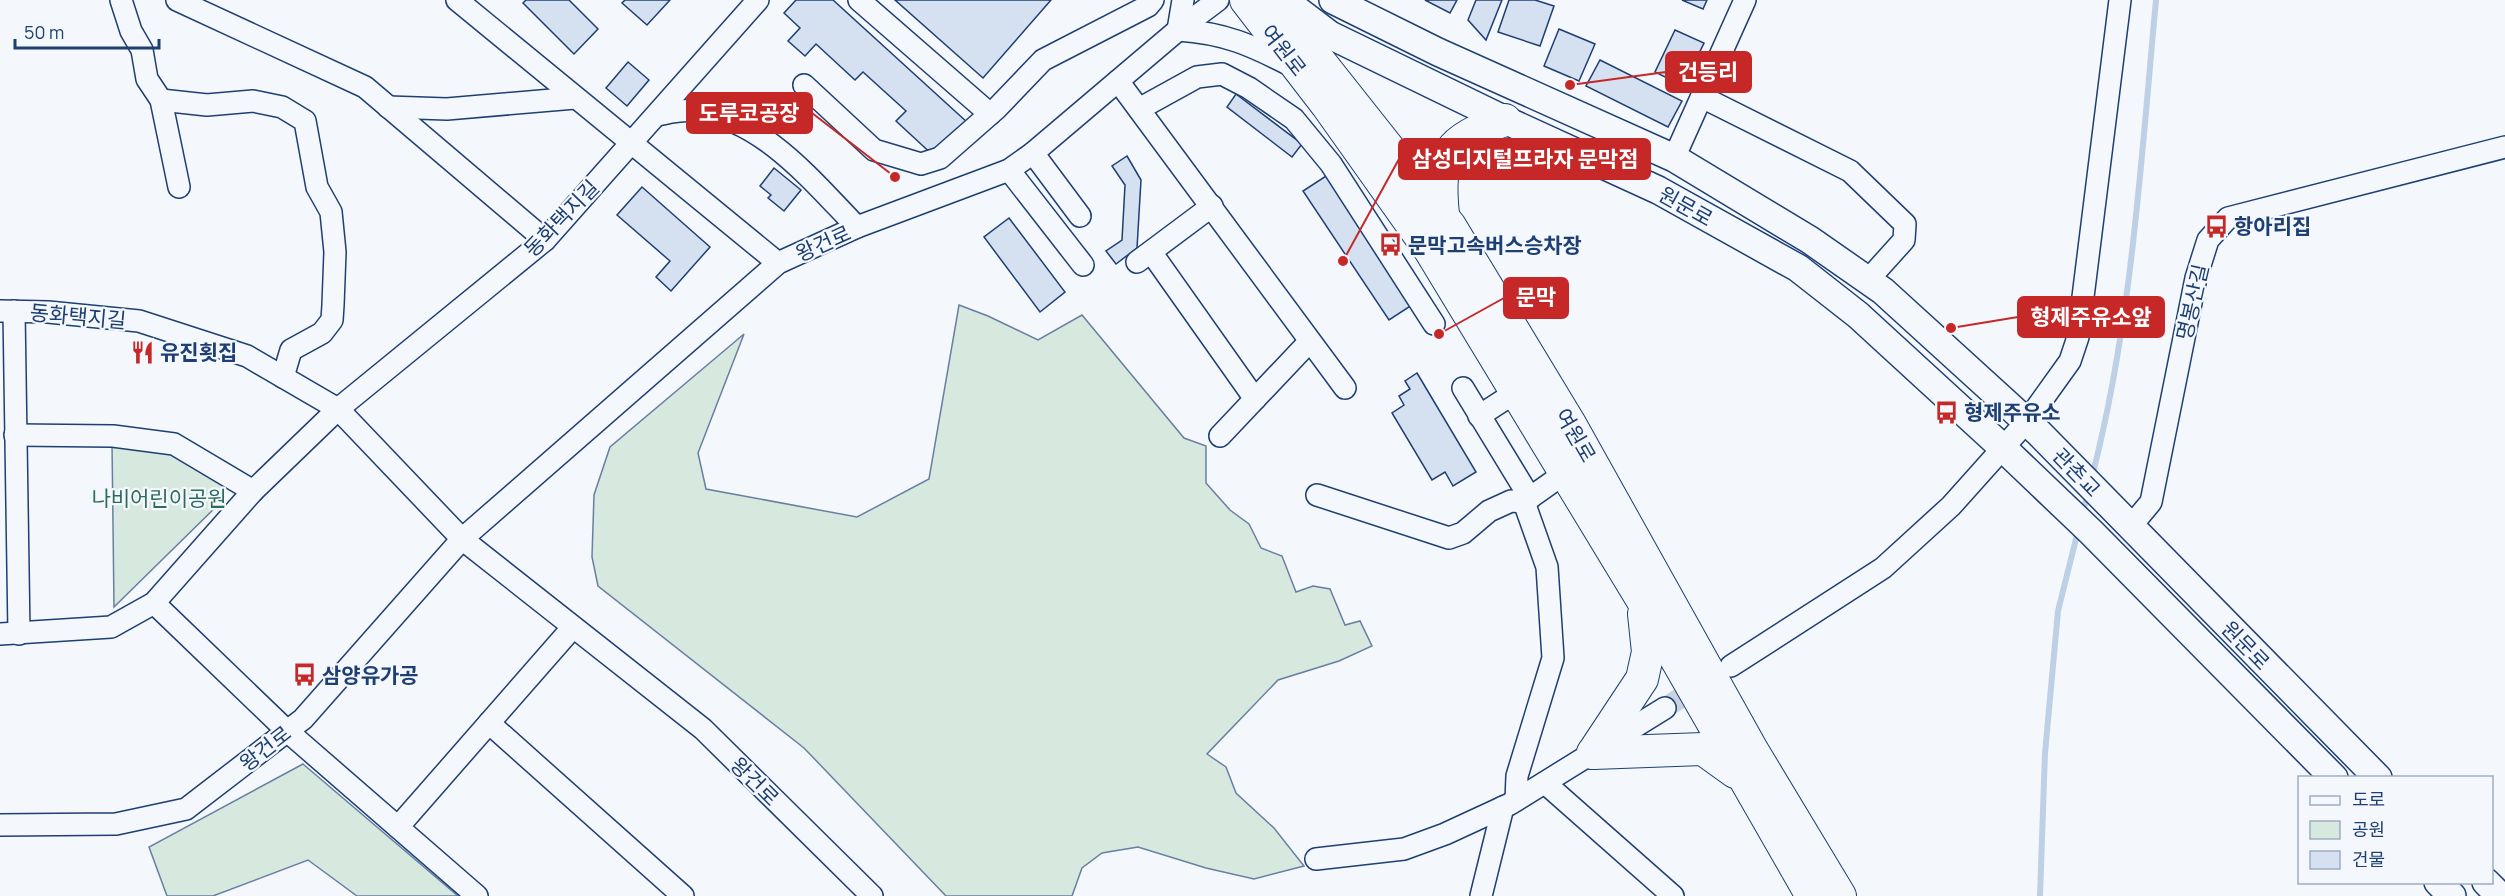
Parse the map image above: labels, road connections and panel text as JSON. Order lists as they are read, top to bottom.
{
  "streets": {
    "highway": ["여원로"],
    "main road": ["원문로", "관촌교"],
    "street": ["동화택지길", "왕건로", "명봉산길"]
  },
  "crossings": [
    ["원문로", "명봉산길"],
    ["원문로", "관촌교"],
    ["동화택지길", "왕건로"],
    ["명봉산길", "관촌교"]
  ],
  "parks": ["나비어린이공원"],
  "places": {
    "other": [
      "건등리",
      "도루코공장",
      "삼성디지털프라자 문막점",
      "형제주유소앞",
      "문막"
    ],
    "bus stop": [
      "항아리집",
      "문막고속버스승차장",
      "형제주유소",
      "삼양유가공"
    ],
    "restaurant": ["유진횟집"]
  },
  "legend": ["도로", "공원", "건물"],
  "scale_bar": "50 m"
}
